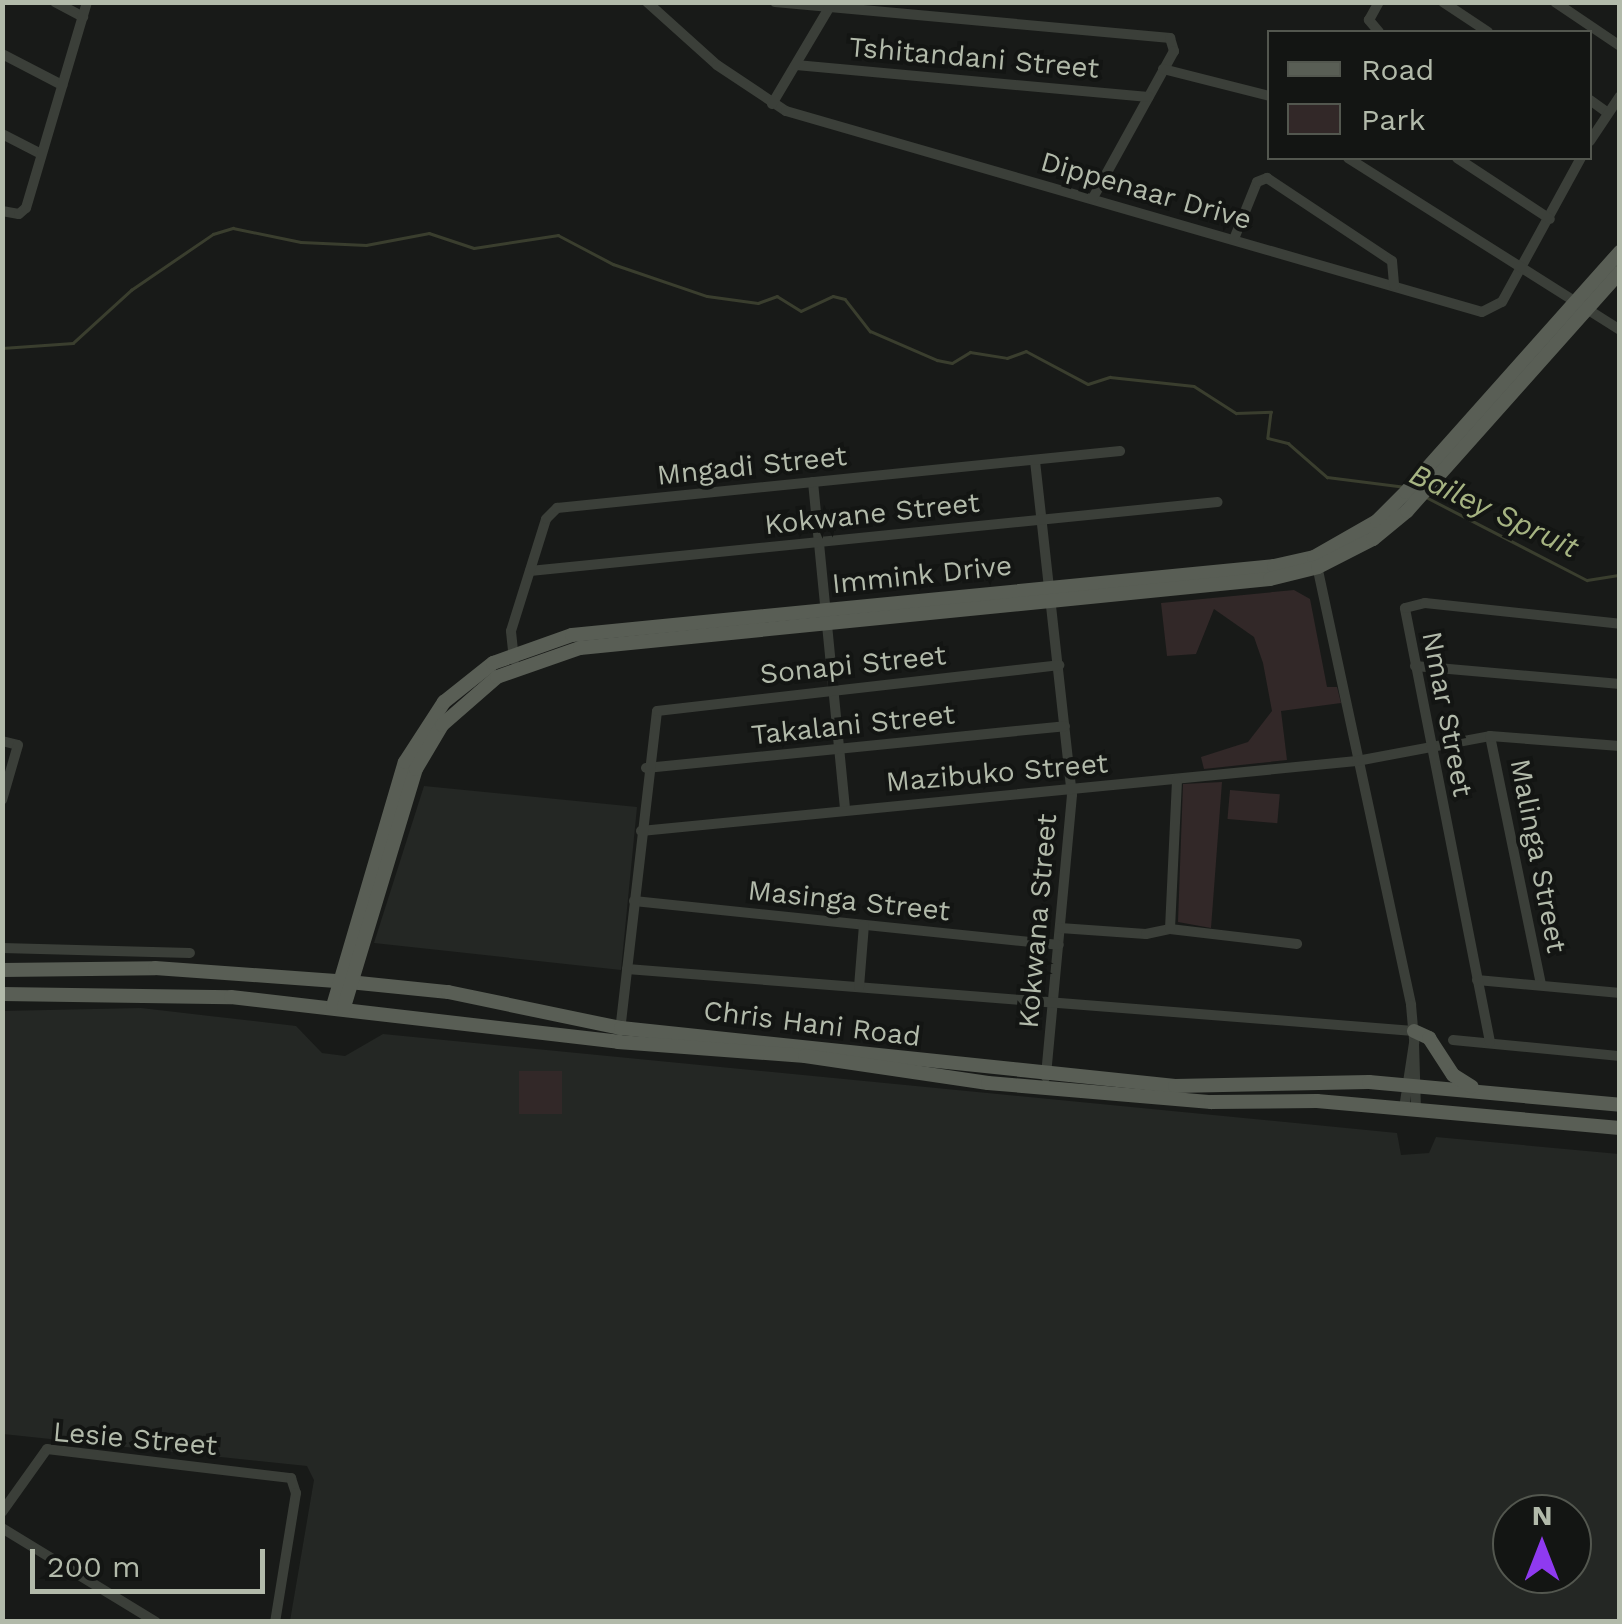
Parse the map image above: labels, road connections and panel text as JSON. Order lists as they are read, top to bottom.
{
  "streets": {
    "main road": ["Immink Drive", "Chris Hani Road"],
    "street": [
      "Tshitandani Street",
      "Dippenaar Drive",
      "Mngadi Street",
      "Kokwane Street",
      "Sonapi Street",
      "Nmar Street",
      "Takalani Street",
      "Mazibuko Street",
      "Malinga Street",
      "Masinga Street",
      "Kokwana Street",
      "Lesie Street"
    ]
  },
  "crossings": [
    ["Mngadi Street", "Kokwane Street"],
    ["Mngadi Street", "Immink Drive"],
    ["Mngadi Street", "Kokwana Street"],
    ["Kokwane Street", "Kokwana Street"],
    ["Immink Drive", "Kokwana Street"],
    ["Immink Drive", "Chris Hani Road"],
    ["Sonapi Street", "Takalani Street"],
    ["Sonapi Street", "Kokwana Street"],
    ["Nmar Street", "Mazibuko Street"],
    ["Takalani Street", "Kokwana Street"],
    ["Mazibuko Street", "Malinga Street"],
    ["Mazibuko Street", "Kokwana Street"],
    ["Masinga Street", "Kokwana Street"],
    ["Kokwana Street", "Chris Hani Road"]
  ],
  "water": ["Bailey Spruit"],
  "legend": ["Road", "Park"],
  "scale_bar": "200 m",
  "north": "top"
}
